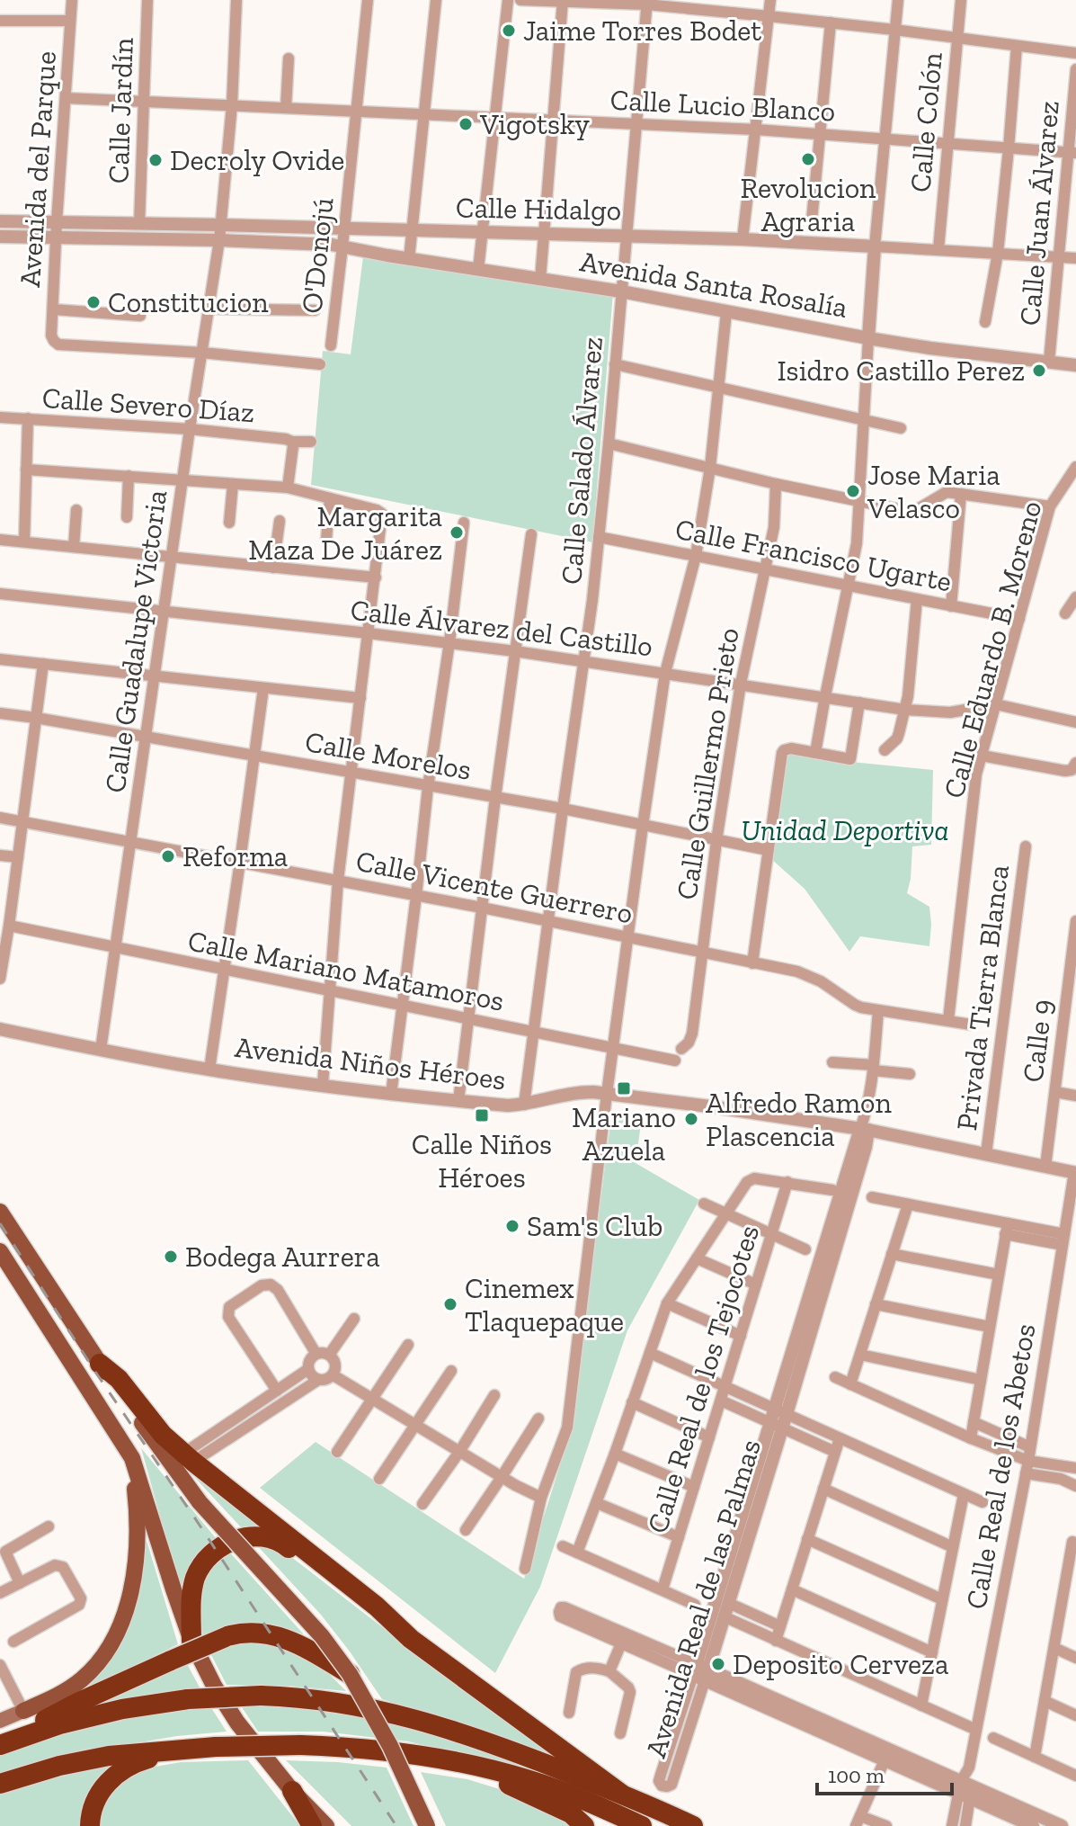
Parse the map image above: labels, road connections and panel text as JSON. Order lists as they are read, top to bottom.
{
  "streets": {
    "street": [
      "Calle Lucio Blanco",
      "Calle Jardín",
      "Calle Colón",
      "Avenida del Parque",
      "Calle Hidalgo",
      "Calle Juan Álvarez",
      "O'Donojú",
      "Avenida Santa Rosalía",
      "Calle Severo Díaz",
      "Calle Salado Álvarez",
      "Calle Francisco Ugarte",
      "Calle Álvarez del Castillo",
      "Calle Guadalupe Victoria",
      "Calle Eduardo B. Moreno",
      "Calle Morelos",
      "Calle Guillermo Prieto",
      "Calle Vicente Guerrero",
      "Calle Mariano Matamoros",
      "Privada Tierra Blanca",
      "Calle 9",
      "Avenida Niños Héroes",
      "Calle Real de los Tejocotes",
      "Calle Real de los Abetos",
      "Avenida Real de las Palmas"
    ]
  },
  "crossings": [
    ["Calle Lucio Blanco", "Calle Jardín"],
    ["Calle Lucio Blanco", "Calle Colón"],
    ["Calle Lucio Blanco", "Avenida del Parque"],
    ["Calle Lucio Blanco", "Calle Juan Álvarez"],
    ["Calle Lucio Blanco", "O'Donojú"],
    ["Calle Lucio Blanco", "Calle Salado Álvarez"],
    ["Calle Lucio Blanco", "Calle Guadalupe Victoria"],
    ["Calle Jardín", "Calle Hidalgo"],
    ["Calle Colón", "Calle Hidalgo"],
    ["Avenida del Parque", "Calle Hidalgo"],
    ["Avenida del Parque", "Calle Guadalupe Victoria"],
    ["Calle Hidalgo", "Calle Juan Álvarez"],
    ["Calle Hidalgo", "O'Donojú"],
    ["Calle Hidalgo", "Calle Salado Álvarez"],
    ["Calle Hidalgo", "Calle Guadalupe Victoria"],
    ["Calle Juan Álvarez", "Avenida Santa Rosalía"],
    ["O'Donojú", "Avenida Santa Rosalía"],
    ["Avenida Santa Rosalía", "Calle Salado Álvarez"],
    ["Calle Severo Díaz", "Calle Guadalupe Victoria"],
    ["Calle Salado Álvarez", "Calle Francisco Ugarte"],
    ["Calle Salado Álvarez", "Calle Álvarez del Castillo"],
    ["Calle Salado Álvarez", "Calle Morelos"],
    ["Calle Salado Álvarez", "Calle Vicente Guerrero"],
    ["Calle Salado Álvarez", "Calle Mariano Matamoros"],
    ["Calle Salado Álvarez", "Avenida Niños Héroes"],
    ["Calle Francisco Ugarte", "Calle Eduardo B. Moreno"],
    ["Calle Francisco Ugarte", "Calle Guillermo Prieto"],
    ["Calle Álvarez del Castillo", "Calle Guadalupe Victoria"],
    ["Calle Álvarez del Castillo", "Calle Eduardo B. Moreno"],
    ["Calle Álvarez del Castillo", "Calle Guillermo Prieto"],
    ["Calle Guadalupe Victoria", "Calle Morelos"],
    ["Calle Guadalupe Victoria", "Calle Vicente Guerrero"],
    ["Calle Guadalupe Victoria", "Calle Mariano Matamoros"],
    ["Calle Guadalupe Victoria", "Avenida Niños Héroes"],
    ["Calle Eduardo B. Moreno", "Calle Vicente Guerrero"],
    ["Calle Morelos", "Calle Guillermo Prieto"],
    ["Calle Guillermo Prieto", "Calle Vicente Guerrero"],
    ["Calle Vicente Guerrero", "Avenida Real de las Palmas"],
    ["Privada Tierra Blanca", "Avenida Niños Héroes"],
    ["Calle 9", "Avenida Niños Héroes"],
    ["Avenida Niños Héroes", "Calle Real de los Abetos"],
    ["Avenida Niños Héroes", "Avenida Real de las Palmas"]
  ],
  "parks": ["Unidad Deportiva"],
  "places": {
    "other": [
      "Jaime Torres Bodet",
      "Vigotsky",
      "Revolucion Agraria",
      "Decroly Ovide",
      "Constitucion",
      "Isidro Castillo Perez",
      "Jose Maria Velasco",
      "Margarita Maza De Juárez",
      "Reforma",
      "Alfredo Ramon Plascencia",
      "Sam's Club",
      "Bodega Aurrera",
      "Cinemex Tlaquepaque",
      "Deposito Cerveza"
    ],
    "transit": ["Mariano Azuela", "Calle Niños Héroes"]
  },
  "scale_bar": "100 m"
}
